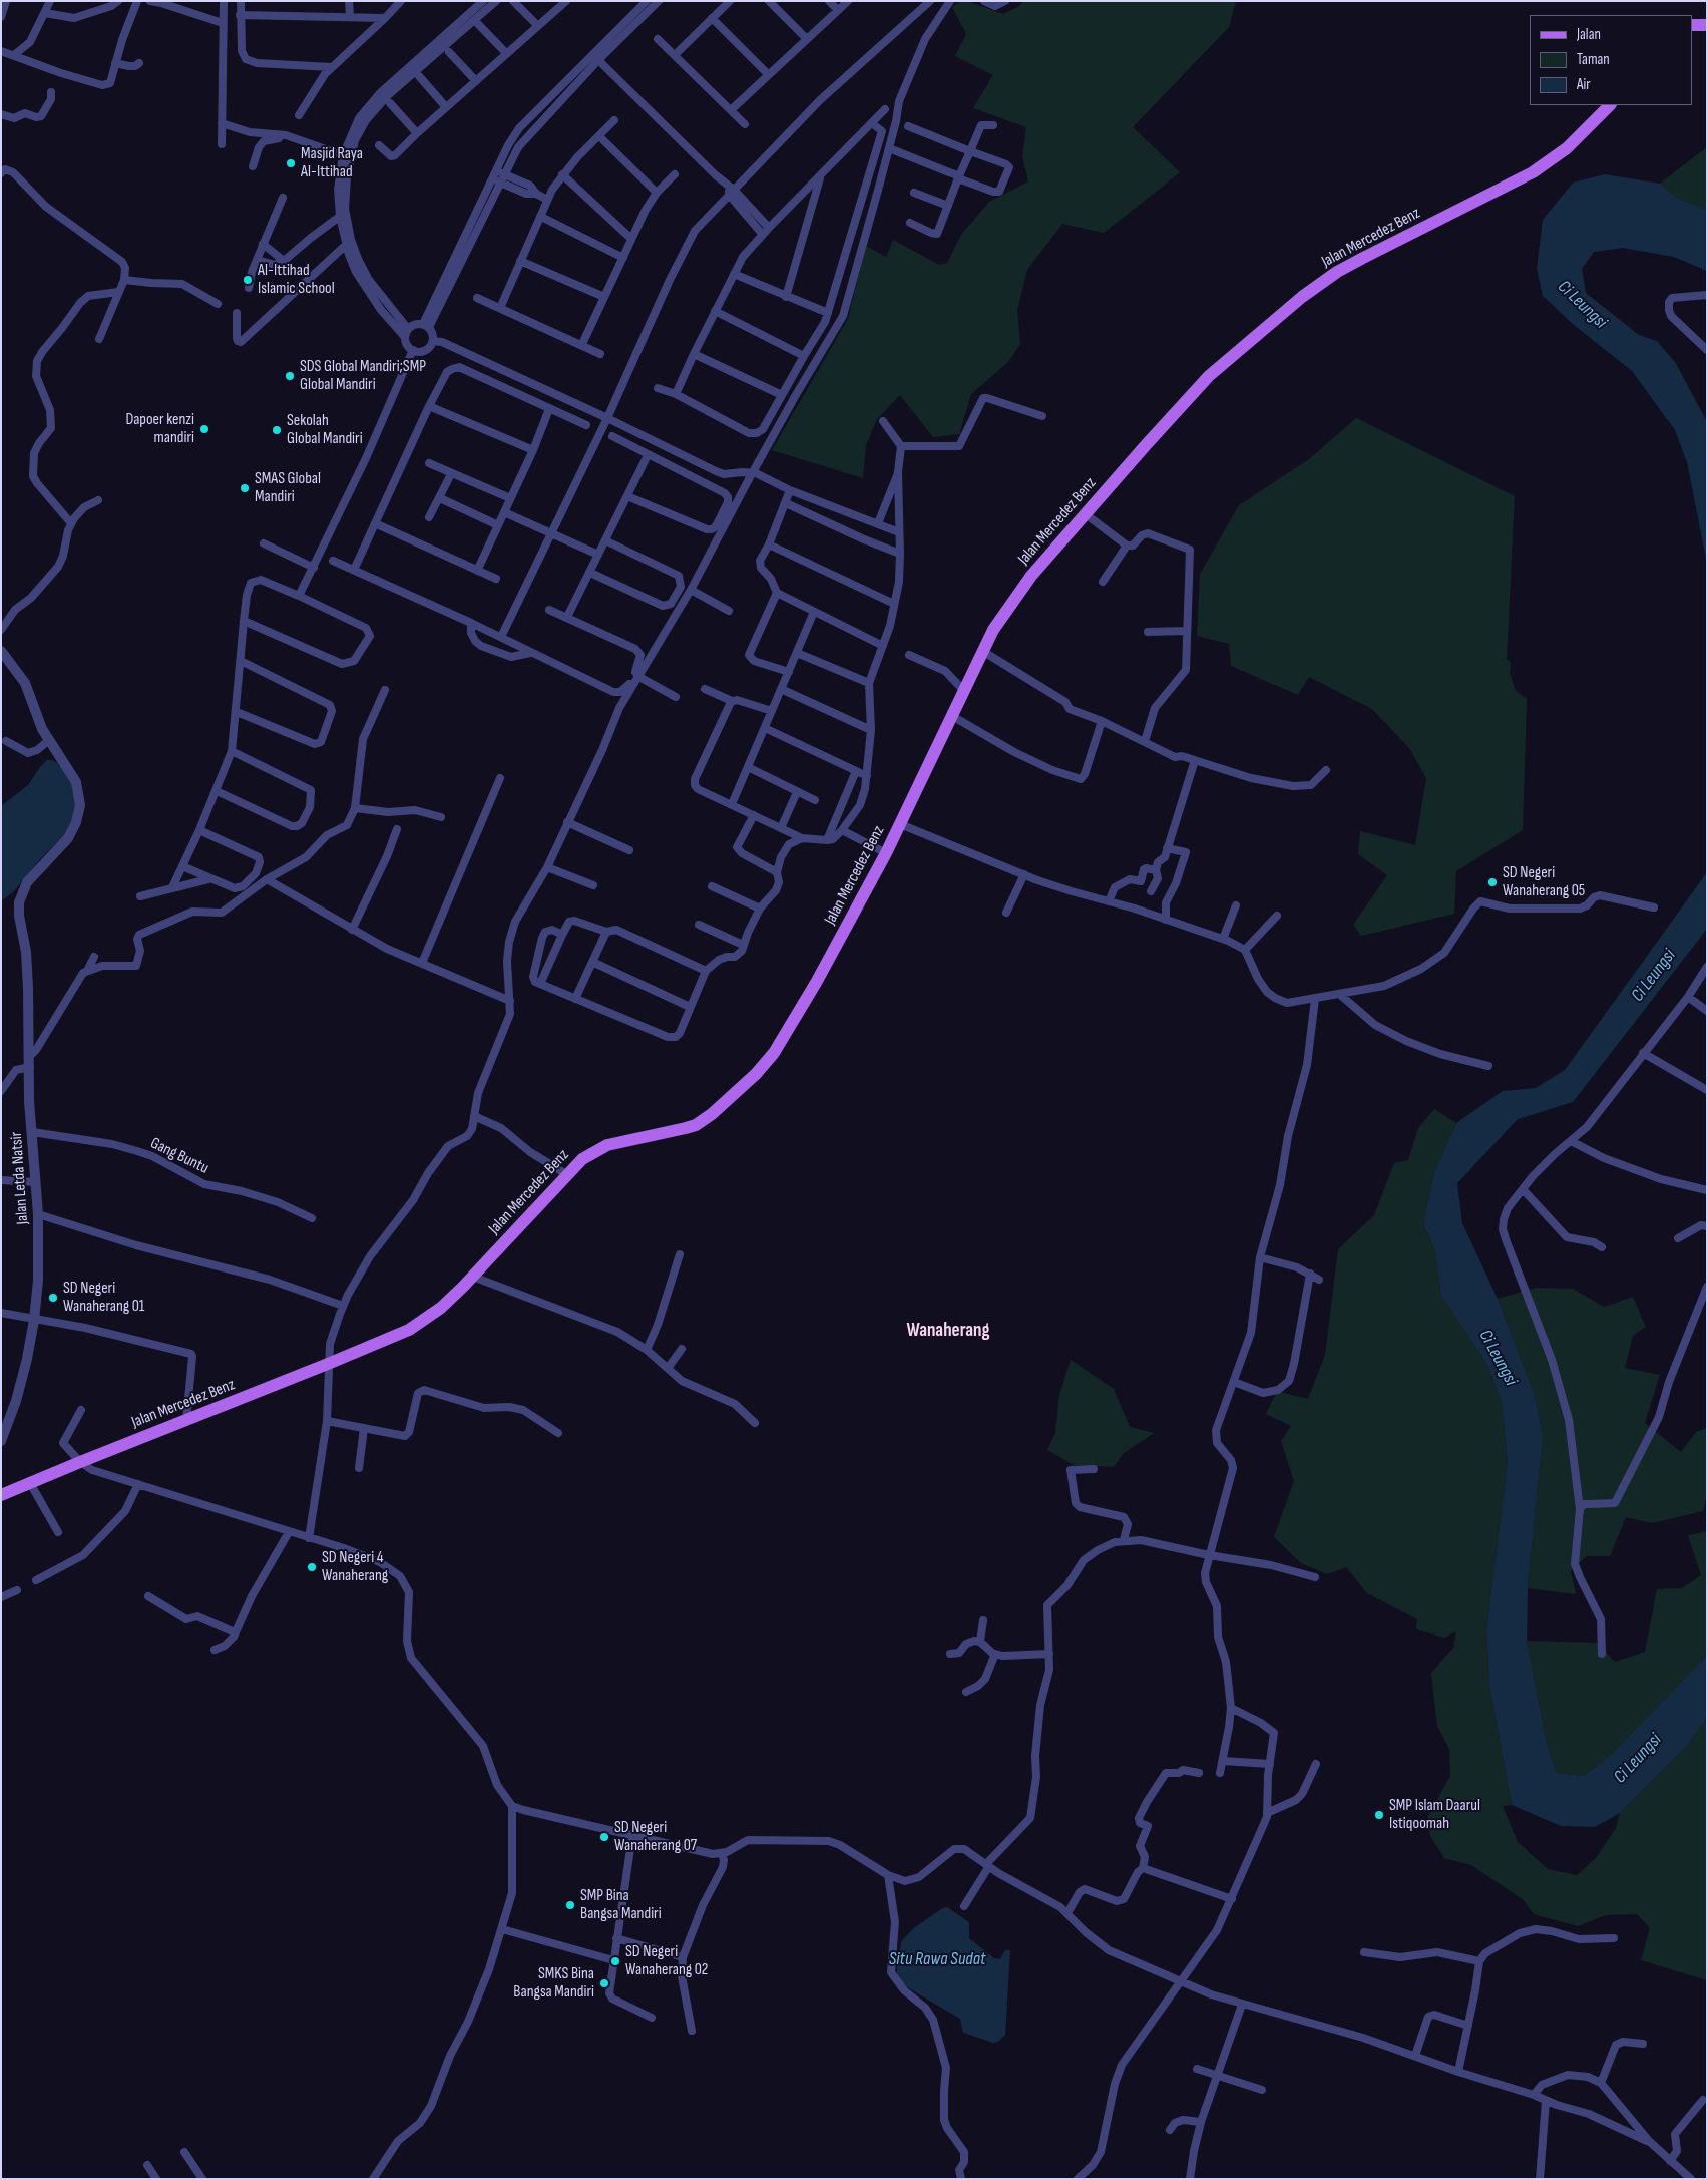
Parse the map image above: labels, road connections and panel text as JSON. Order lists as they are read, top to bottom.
{
  "streets": {
    "main road": ["Jalan Mercedez Benz"],
    "street": ["Gang Buntu", "Jalan Letda Natsir"]
  },
  "crossings": [
    ["Gang Buntu", "Jalan Letda Natsir"]
  ],
  "districts": ["Wanaherang"],
  "water": ["Ci Leungsi", "Situ Rawa Sudat"],
  "places": [
    "Masjid Raya Al-Ittihad",
    "Al-Ittihad Islamic School",
    "SDS Global Mandiri;SMP Global Mandiri",
    "Dapoer kenzi mandiri",
    "Sekolah Global Mandiri",
    "SMAS Global Mandiri",
    "SD Negeri Wanaherang 05",
    "SD Negeri Wanaherang 01",
    "SD Negeri 4 Wanaherang",
    "SMP Islam Daarul Istiqoomah",
    "SD Negeri Wanaherang 07",
    "SMP Bina Bangsa Mandiri",
    "SD Negeri Wanaherang 02",
    "SMKS Bina Bangsa Mandiri"
  ],
  "legend": ["Jalan", "Taman", "Air"]
}
